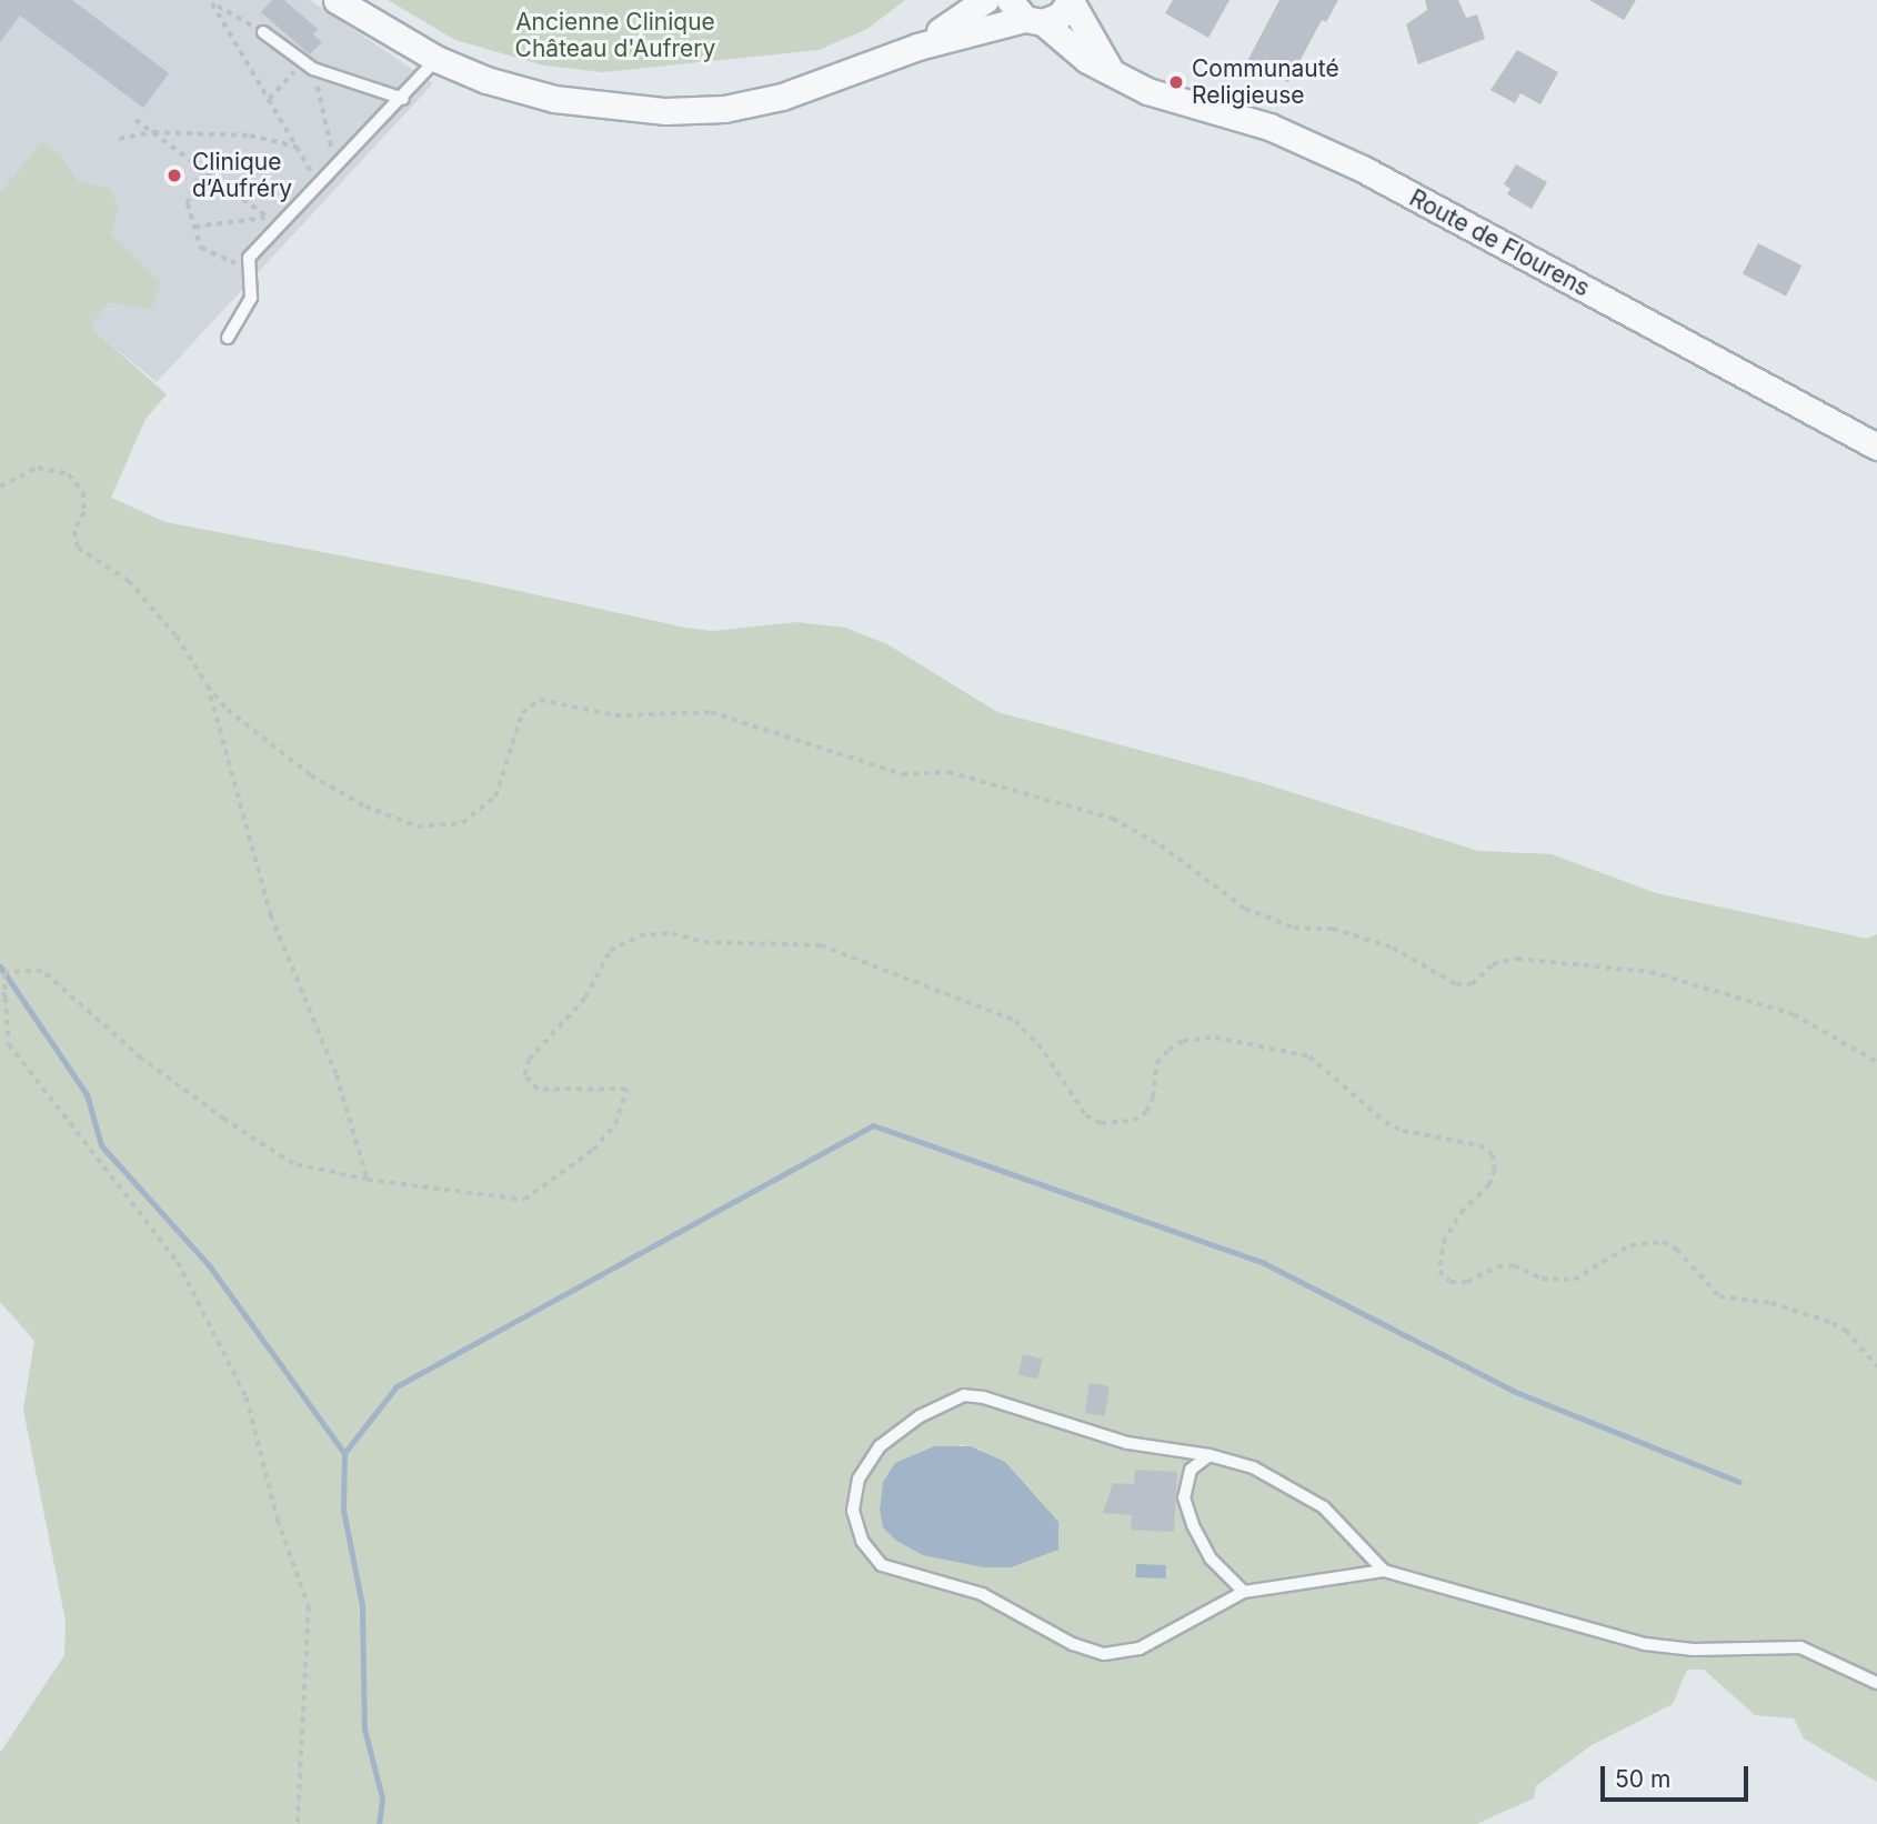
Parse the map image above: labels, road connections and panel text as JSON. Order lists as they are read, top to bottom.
{
  "streets": {
    "street": ["Route de Flourens"]
  },
  "parks": ["Ancienne Clinique Château d'Aufrery"],
  "places": ["Communauté Religieuse", "Clinique d’Aufréry"],
  "scale_bar": "50 m"
}
